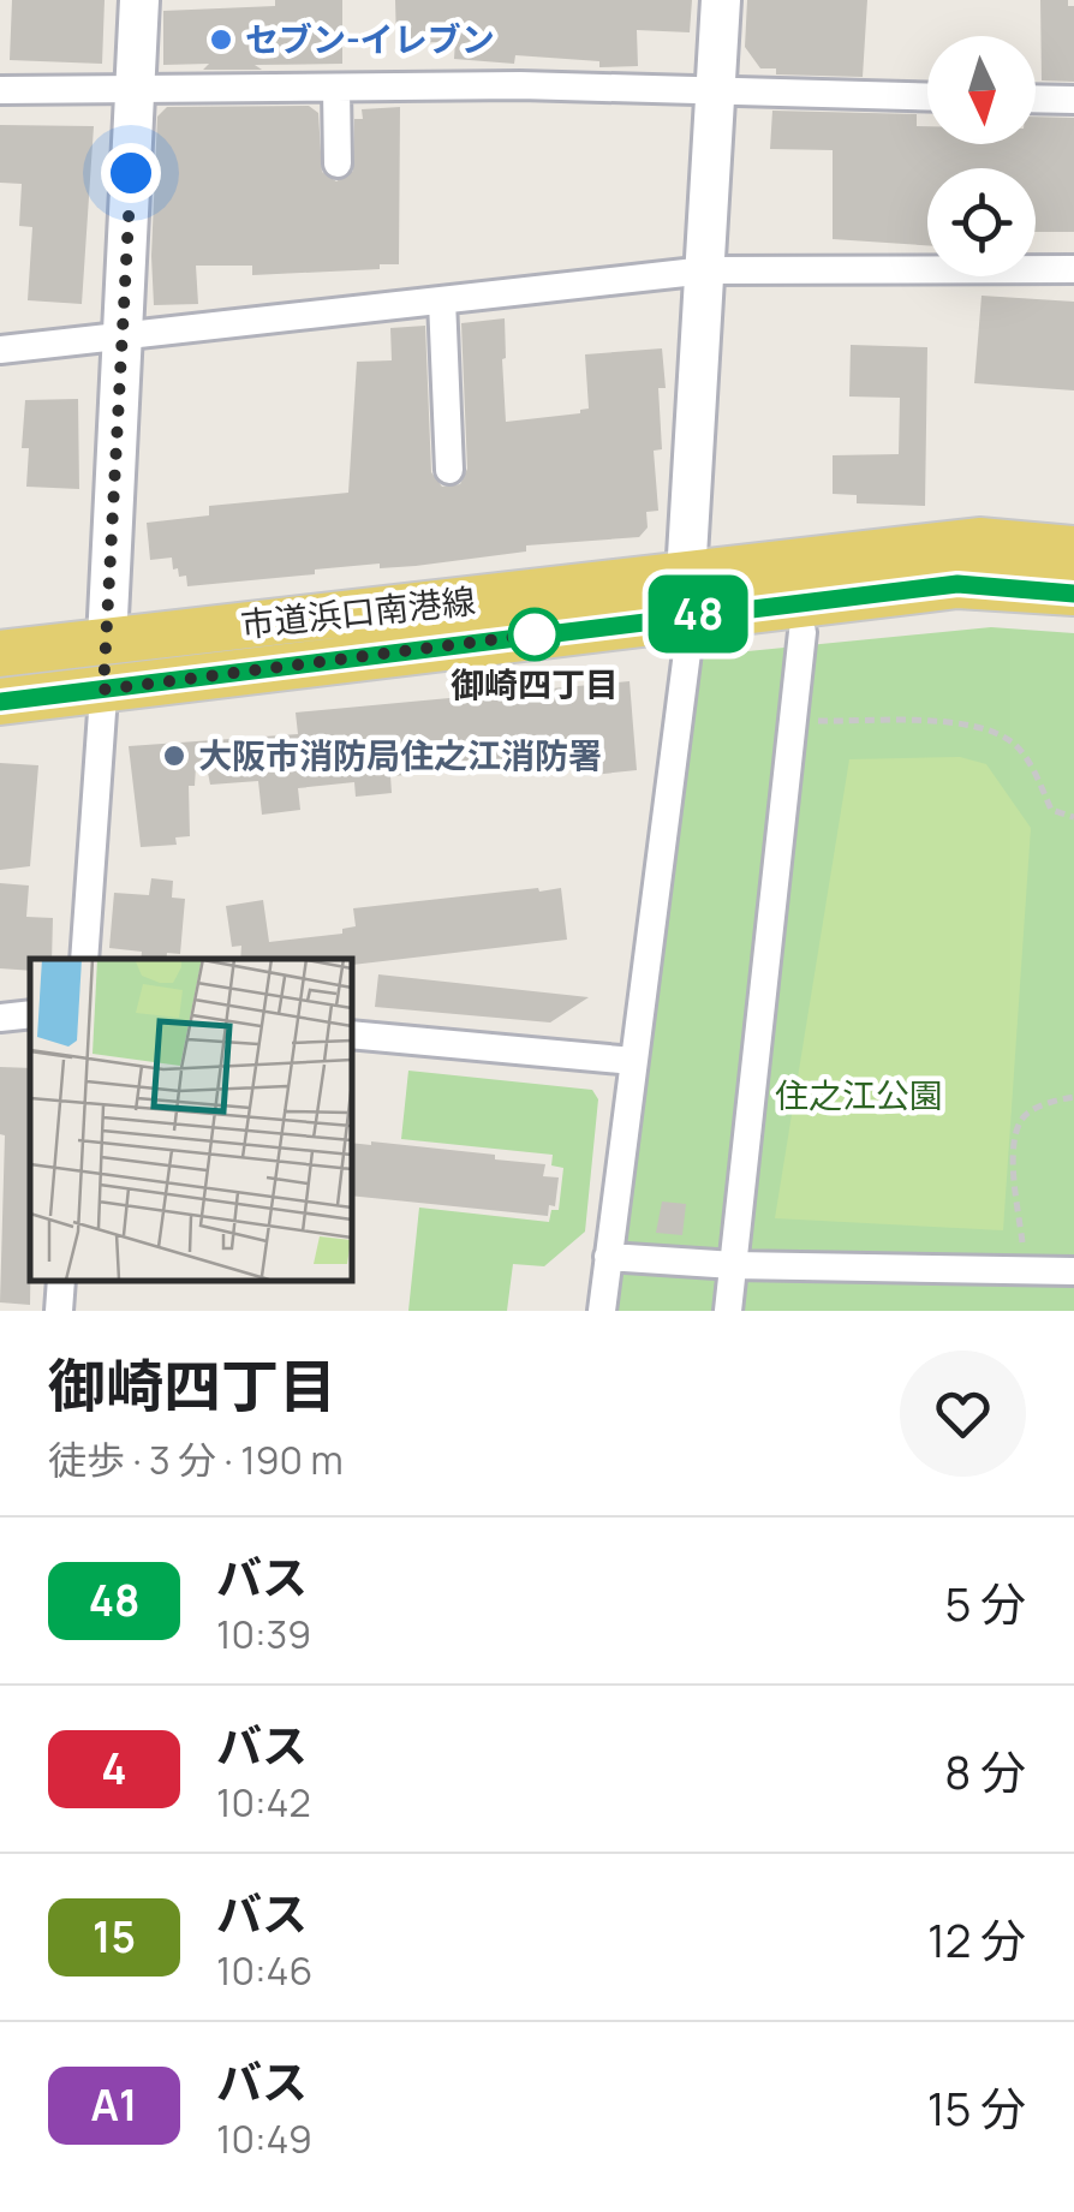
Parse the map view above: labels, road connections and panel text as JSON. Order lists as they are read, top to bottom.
{
  "streets": {
    "main road": ["市道浜口南港線"]
  },
  "parks": ["住之江公園"],
  "places": ["セブン-イレブン", "御崎四丁目", "大阪市消防局住之江消防署"],
  "lines": ["bus line 48"],
  "north": "bottom",
  "page": {
    "on_map": "48",
    "heading": ["御崎四丁目", "徒歩 · 3 分 · 190 m"],
    "list": [
      {
        "mark": "48",
        "name": "バス",
        "note": "10:39",
        "value": "5 分"
      },
      {
        "mark": "4",
        "name": "バス",
        "note": "10:42",
        "value": "8 分"
      },
      {
        "mark": "15",
        "name": "バス",
        "note": "10:46",
        "value": "12 分"
      },
      {
        "mark": "A1",
        "name": "バス",
        "note": "10:49",
        "value": "15 分"
      }
    ]
  }
}
